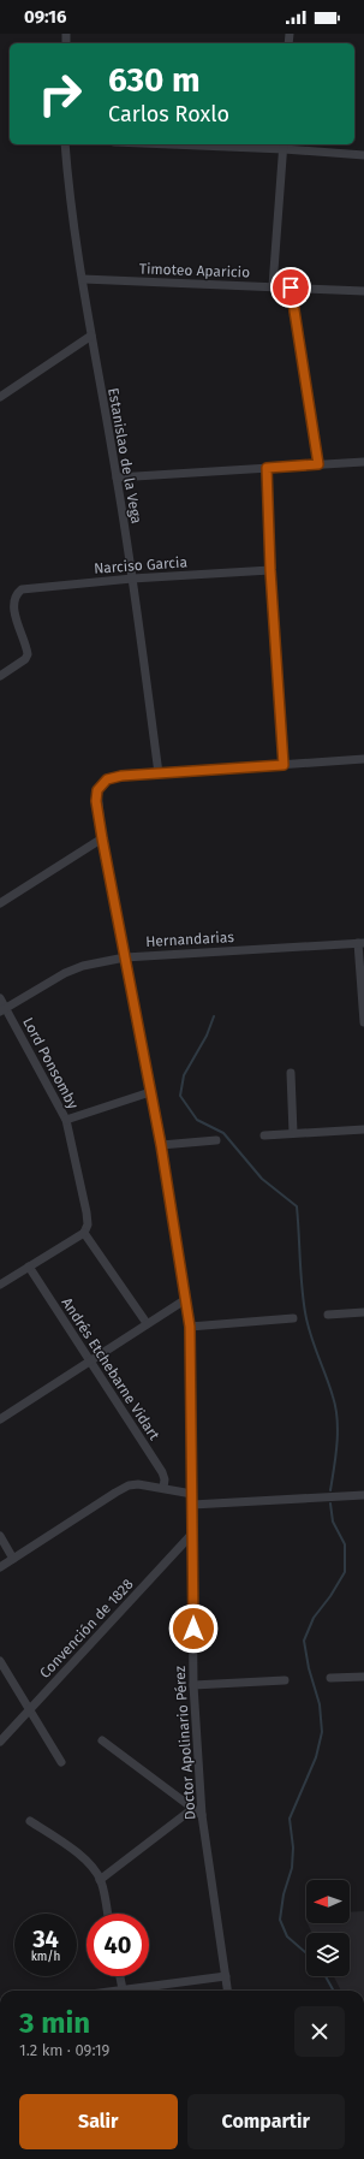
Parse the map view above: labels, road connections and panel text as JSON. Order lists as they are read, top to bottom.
{
  "streets": {
    "street": [
      "Timoteo Aparicio",
      "Estanislao de la Vega",
      "Narciso Garcia",
      "Hernandarias",
      "Lord Ponsomby",
      "Andrés Etchebarne Vidart",
      "Convención de 1828",
      "Doctor Apolinario Pérez"
    ]
  },
  "crossings": [
    ["Timoteo Aparicio", "Estanislao de la Vega"],
    ["Estanislao de la Vega", "Narciso Garcia"],
    ["Estanislao de la Vega", "Doctor Apolinario Pérez"],
    ["Hernandarias", "Lord Ponsomby"],
    ["Hernandarias", "Doctor Apolinario Pérez"],
    ["Convención de 1828", "Doctor Apolinario Pérez"]
  ],
  "north": "left",
  "page": {
    "status": "09:16",
    "turn": ["630 m", "Carlos Roxlo"],
    "speed": "34 km/h",
    "limit": "40",
    "heading": ["3 min", "1.2 km · 09:19"],
    "buttons": ["Salir", "Compartir"]
  }
}
